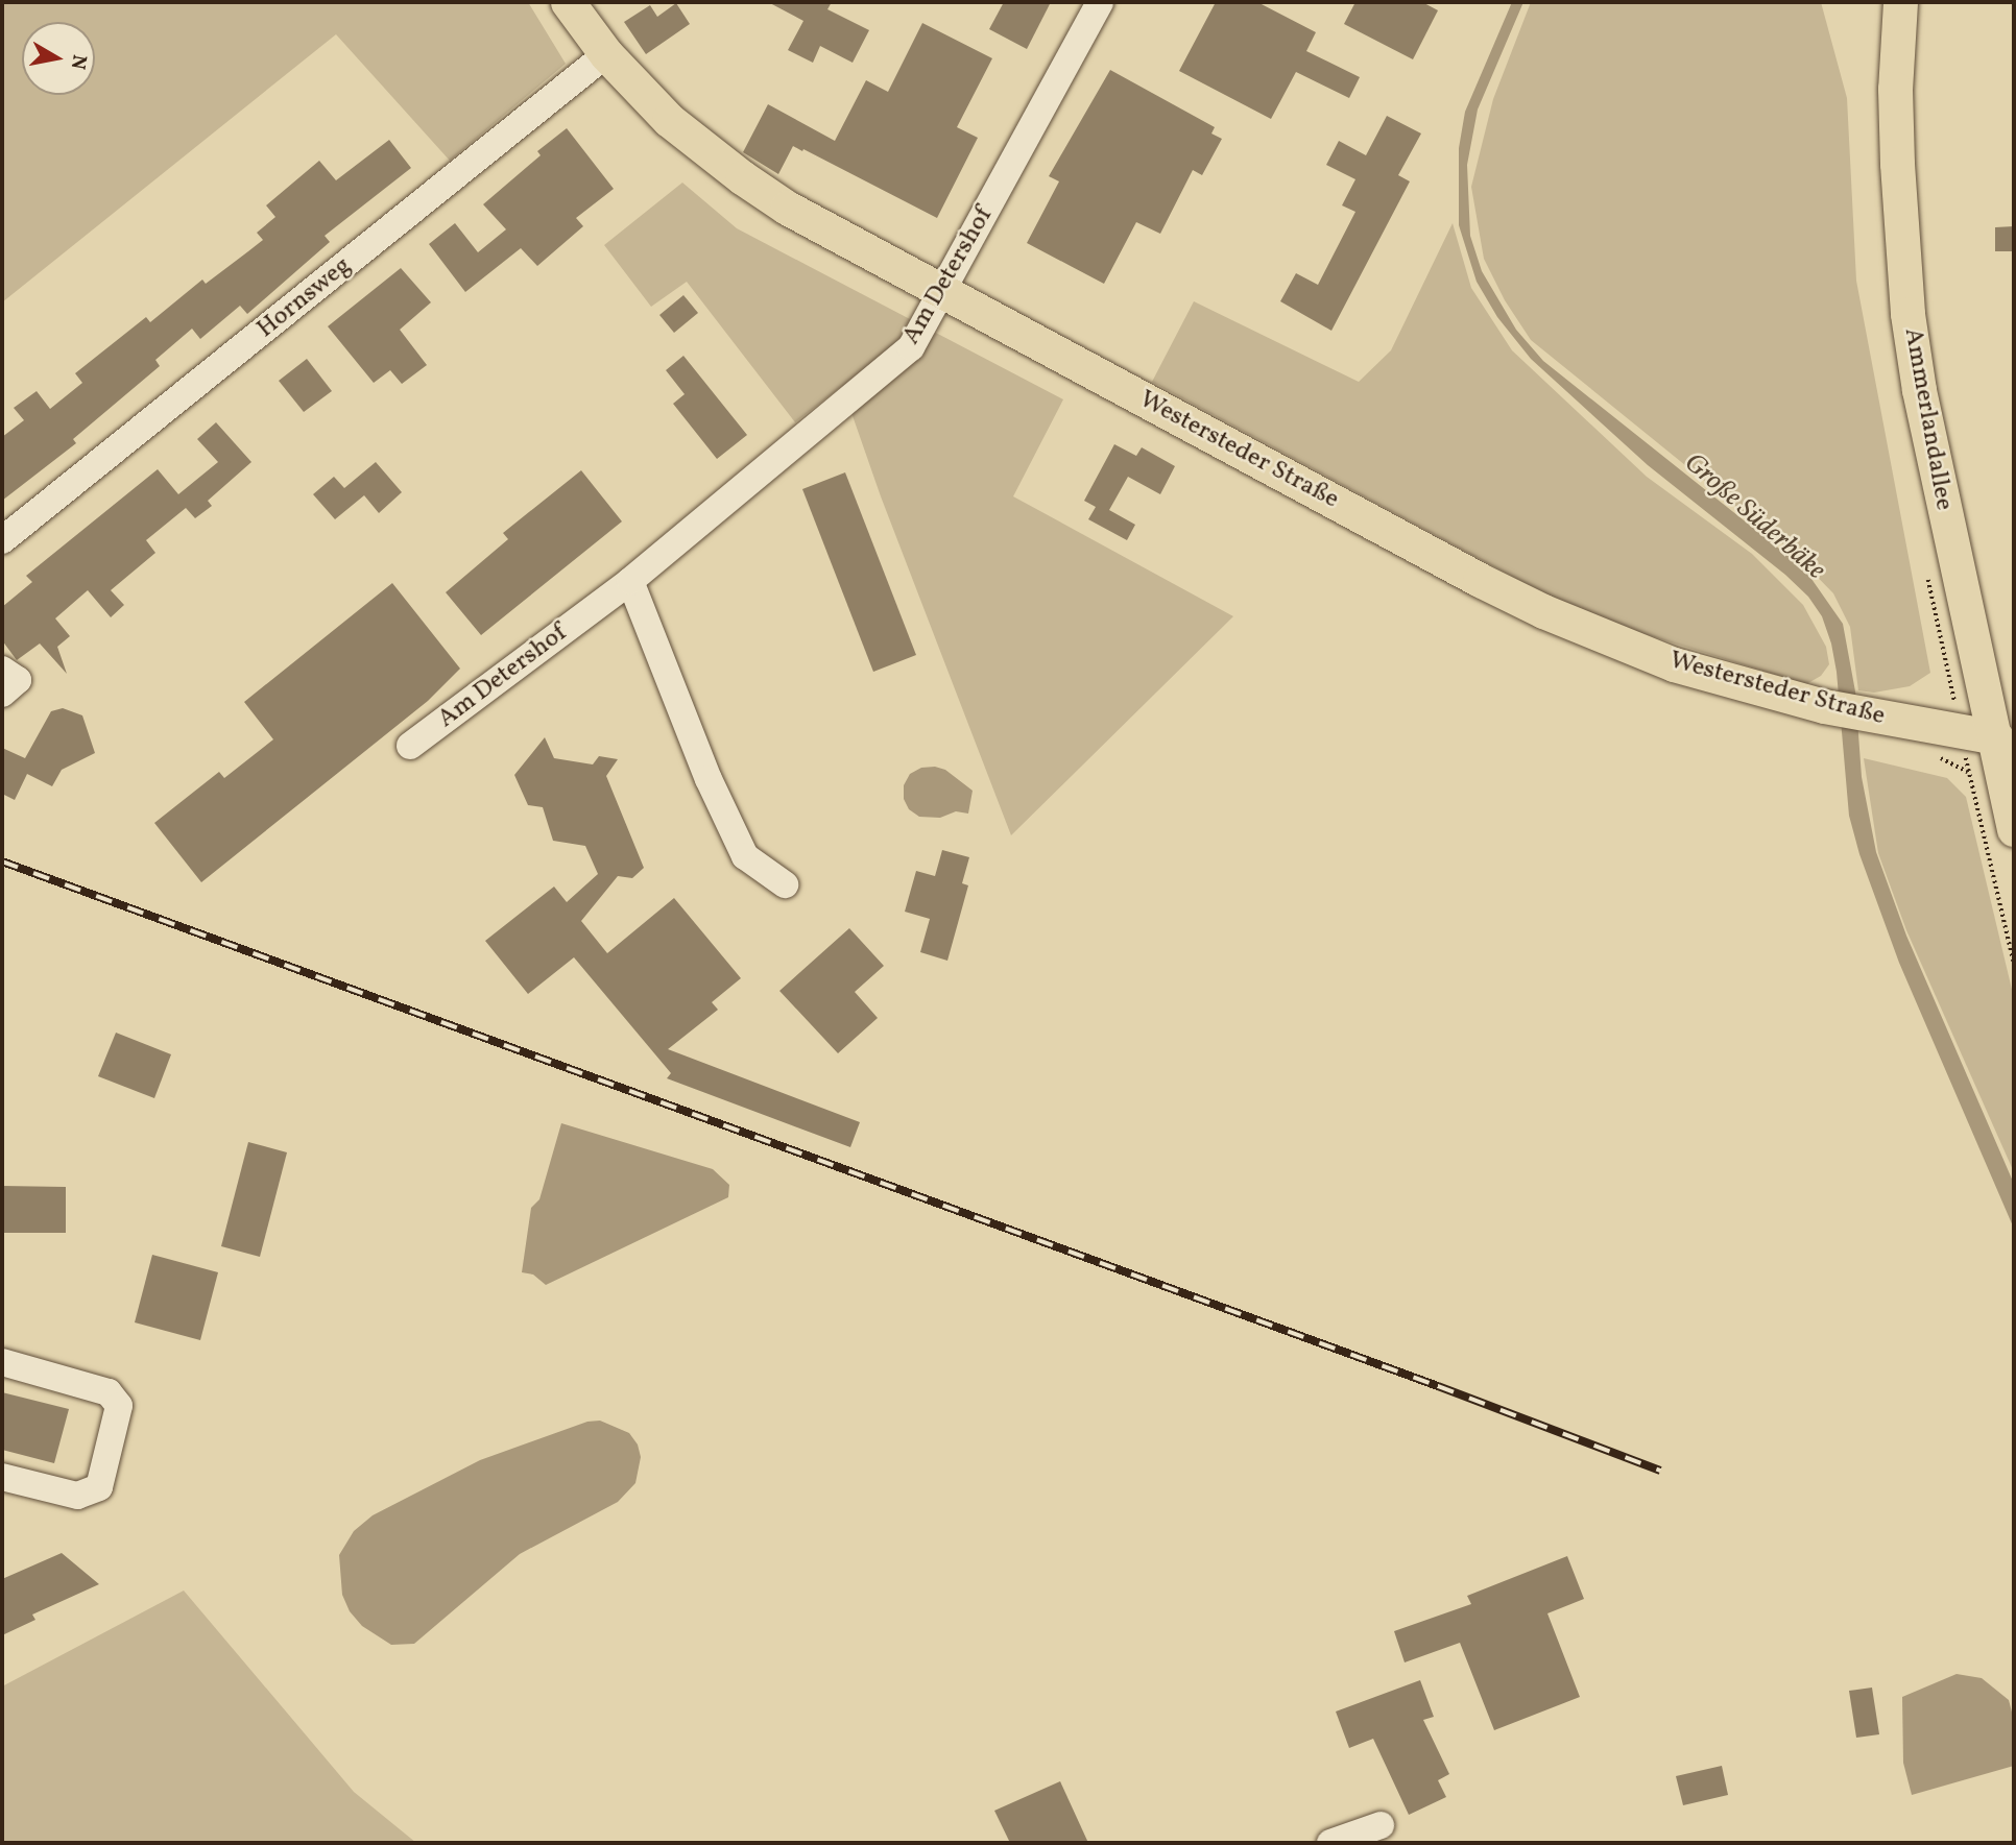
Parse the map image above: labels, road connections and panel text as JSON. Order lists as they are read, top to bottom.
{
  "streets": {
    "main road": ["Ammerlandallee", "Westersteder Straße"],
    "street": ["Am Detershof", "Hornsweg"]
  },
  "crossings": [
    ["Am Detershof", "Westersteder Straße"],
    ["Hornsweg", "Westersteder Straße"],
    ["Ammerlandallee", "Westersteder Straße"]
  ],
  "water": ["Große Süderbäke"],
  "north": "right"
}
